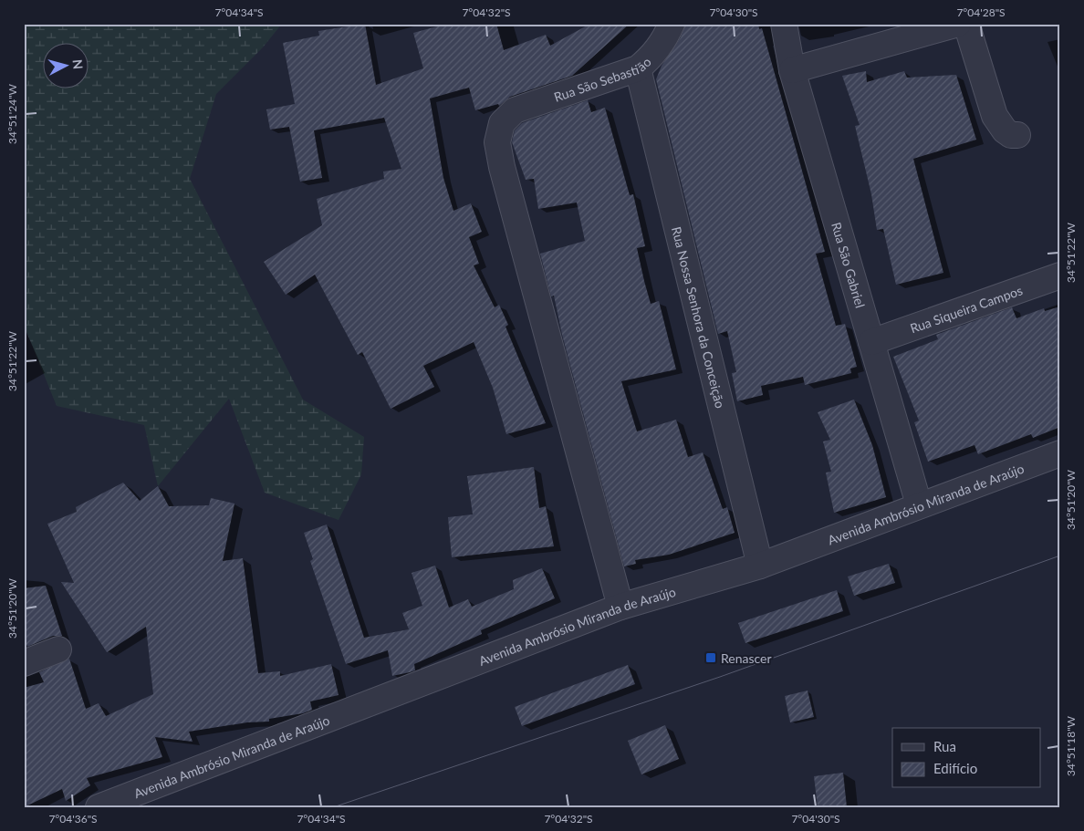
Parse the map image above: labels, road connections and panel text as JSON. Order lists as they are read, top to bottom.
{
  "streets": {
    "street": [
      "Rua São Sebastião",
      "Rua São Gabriel",
      "Rua Siqueira Campos",
      "Rua Nossa Senhora da Conceição",
      "Avenida Ambrósio Miranda de Araújo"
    ]
  },
  "crossings": [
    ["Rua São Sebastião", "Rua Nossa Senhora da Conceição"],
    ["Rua São Sebastião", "Avenida Ambrósio Miranda de Araújo"],
    ["Rua São Gabriel", "Rua Siqueira Campos"],
    ["Rua São Gabriel", "Avenida Ambrósio Miranda de Araújo"],
    ["Rua Nossa Senhora da Conceição", "Avenida Ambrósio Miranda de Araújo"]
  ],
  "places": {
    "transit": ["Renascer"]
  },
  "legend": ["Rua", "Edifício"],
  "north": "right",
  "coordinates": [
    "7°04'34\"S",
    "7°04'32\"S",
    "7°04'30\"S",
    "7°04'28\"S",
    "34°51'24\"W",
    "34°51'22\"W",
    "34°51'20\"W",
    "34°51'18\"W",
    "7°04'36\"S"
  ]
}
